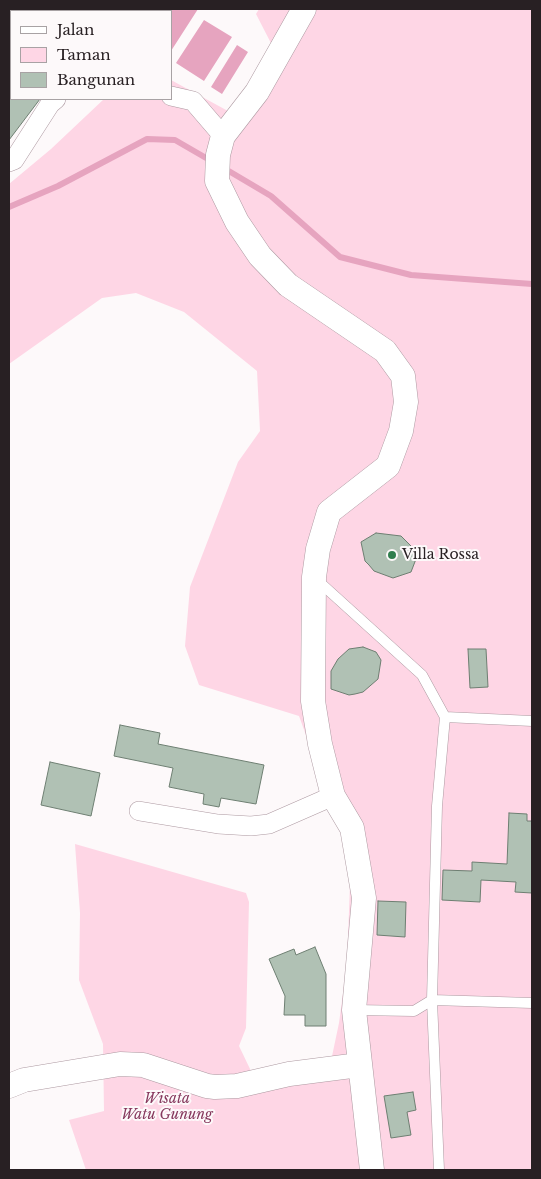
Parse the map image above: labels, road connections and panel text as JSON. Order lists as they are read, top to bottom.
{
  "parks": ["Wisata Watu Gunung"],
  "places": ["Villa Rossa"],
  "legend": ["Jalan", "Taman", "Bangunan"]
}
